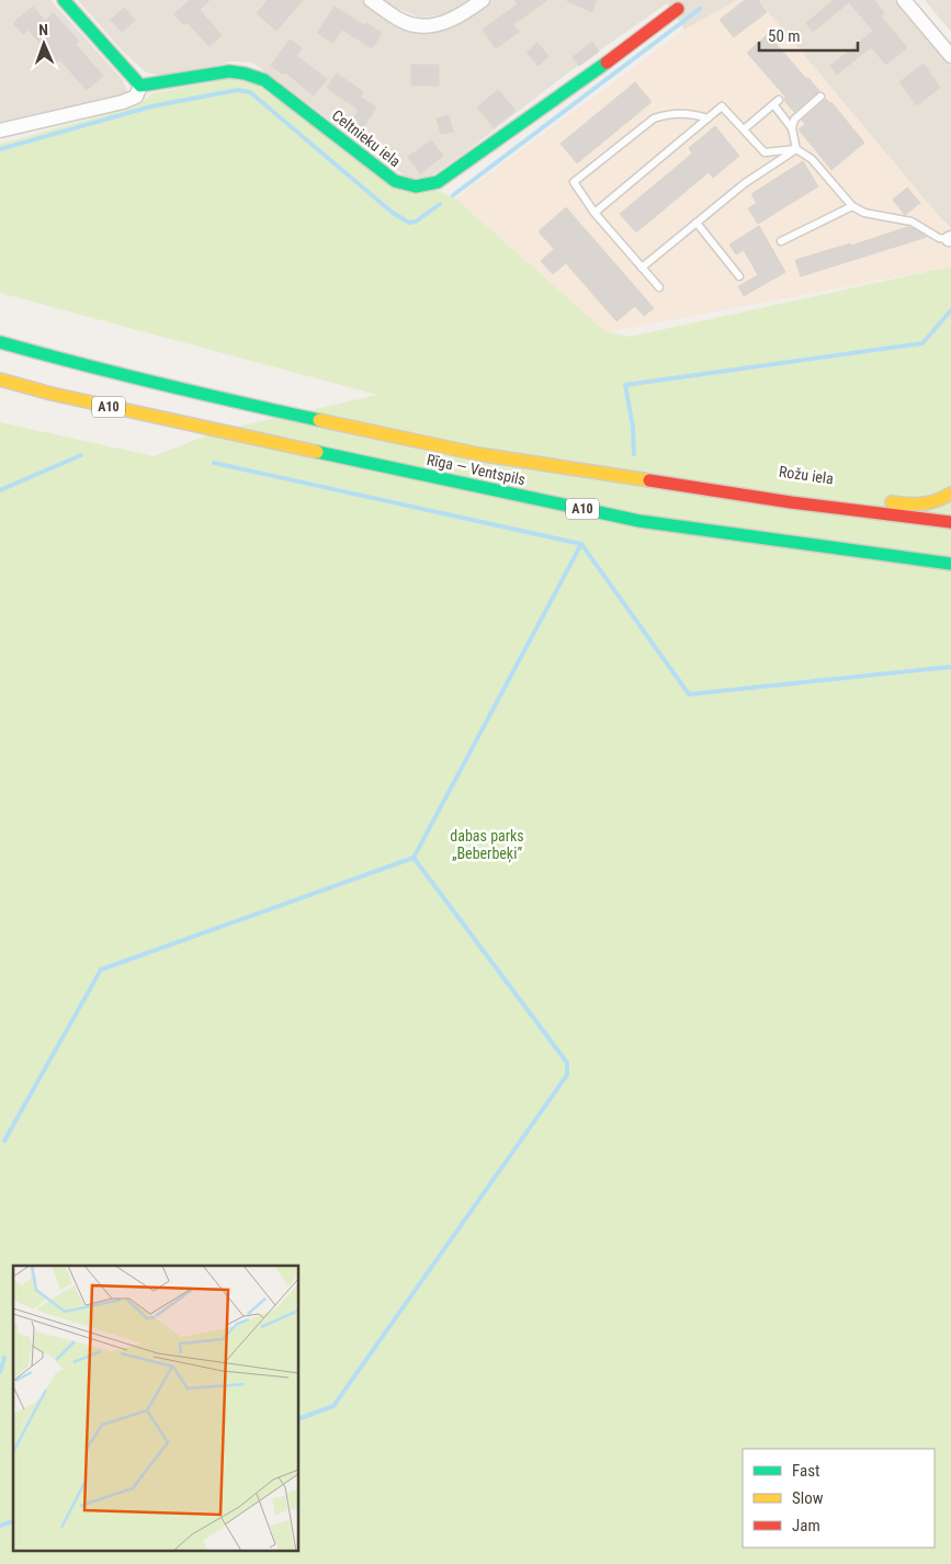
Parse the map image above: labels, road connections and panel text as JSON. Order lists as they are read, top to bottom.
{
  "streets": {
    "main road": [
      "Celtnieku iela",
      "A10",
      "Rīga — Ventspils",
      "Rožu iela"
    ]
  },
  "crossings": [
    ["Rīga — Ventspils", "Rožu iela"]
  ],
  "parks": ["dabas parks „Beberbeķi”"],
  "legend": ["Fast", "Slow", "Jam"],
  "scale_bar": "50 m",
  "north": "top"
}
